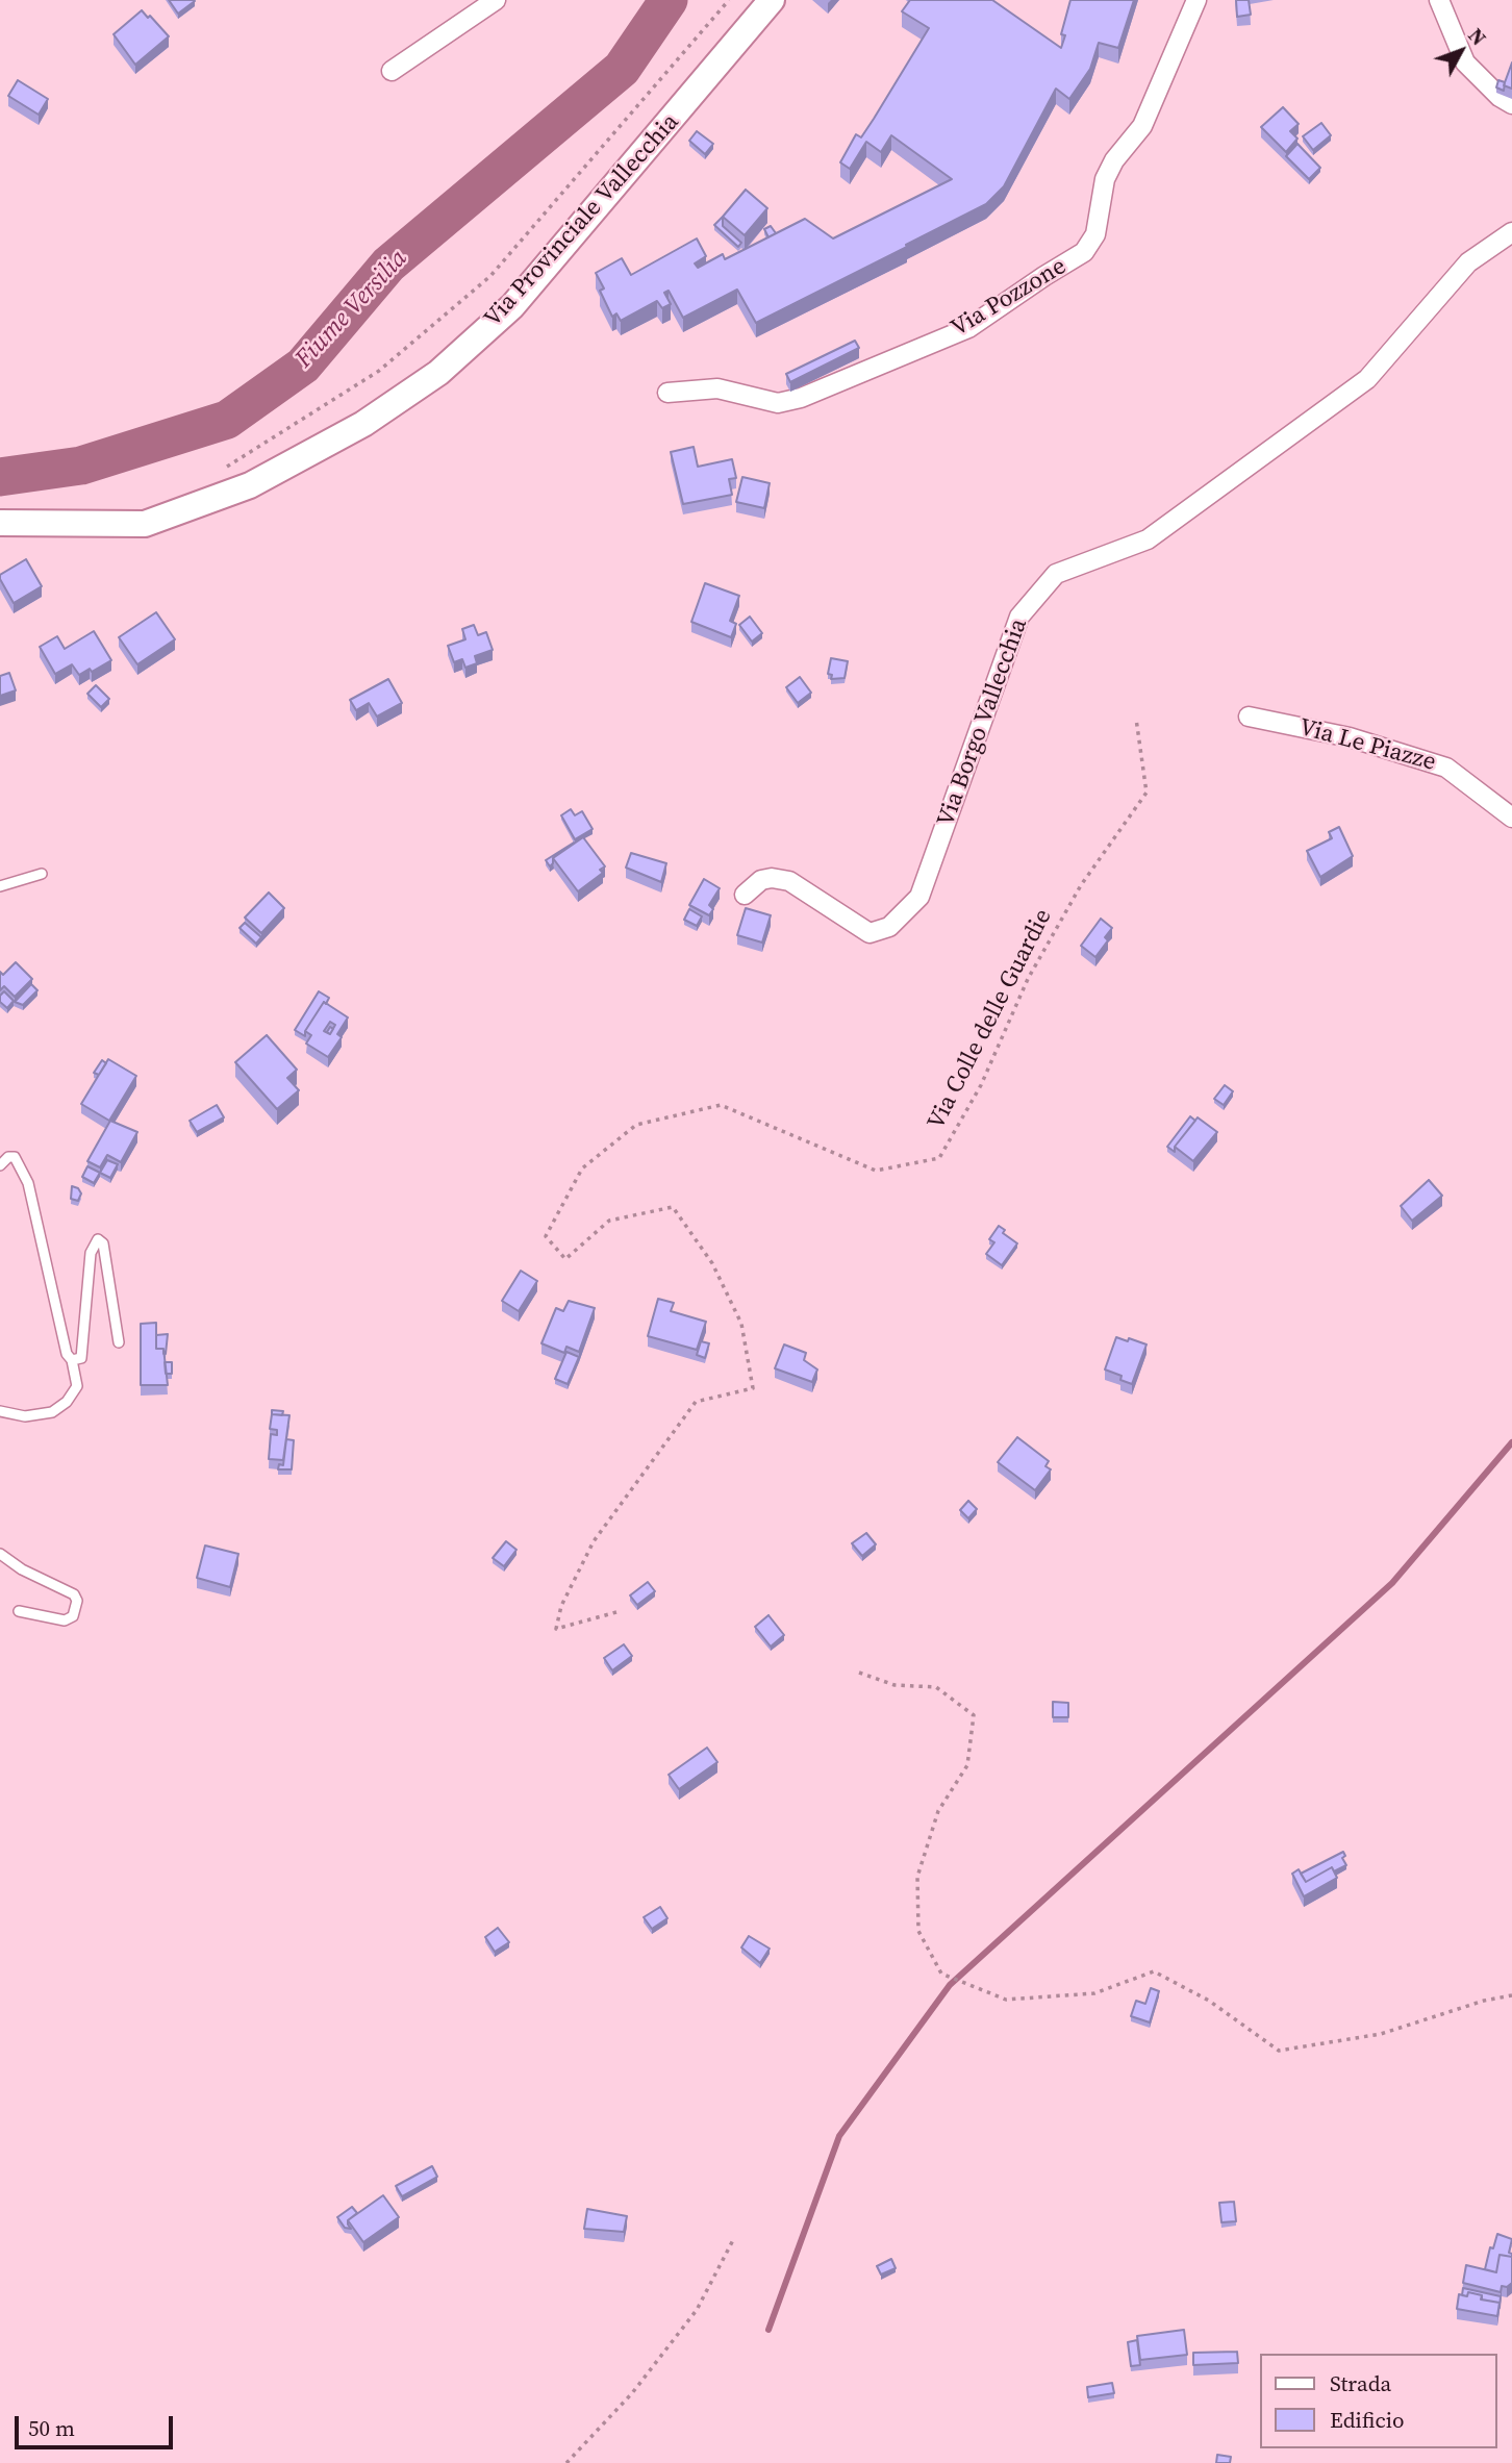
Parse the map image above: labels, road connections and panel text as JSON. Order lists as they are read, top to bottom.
{
  "streets": {
    "main road": ["Via Provinciale Vallecchia"],
    "street": ["Via Pozzone", "Via Borgo Vallecchia", "Via Le Piazze"],
    "path": ["Via Colle delle Guardie"]
  },
  "water": ["Fiume Versilia"],
  "legend": ["Strada", "Edificio"],
  "scale_bar": "50 m",
  "north": "top right"
}
